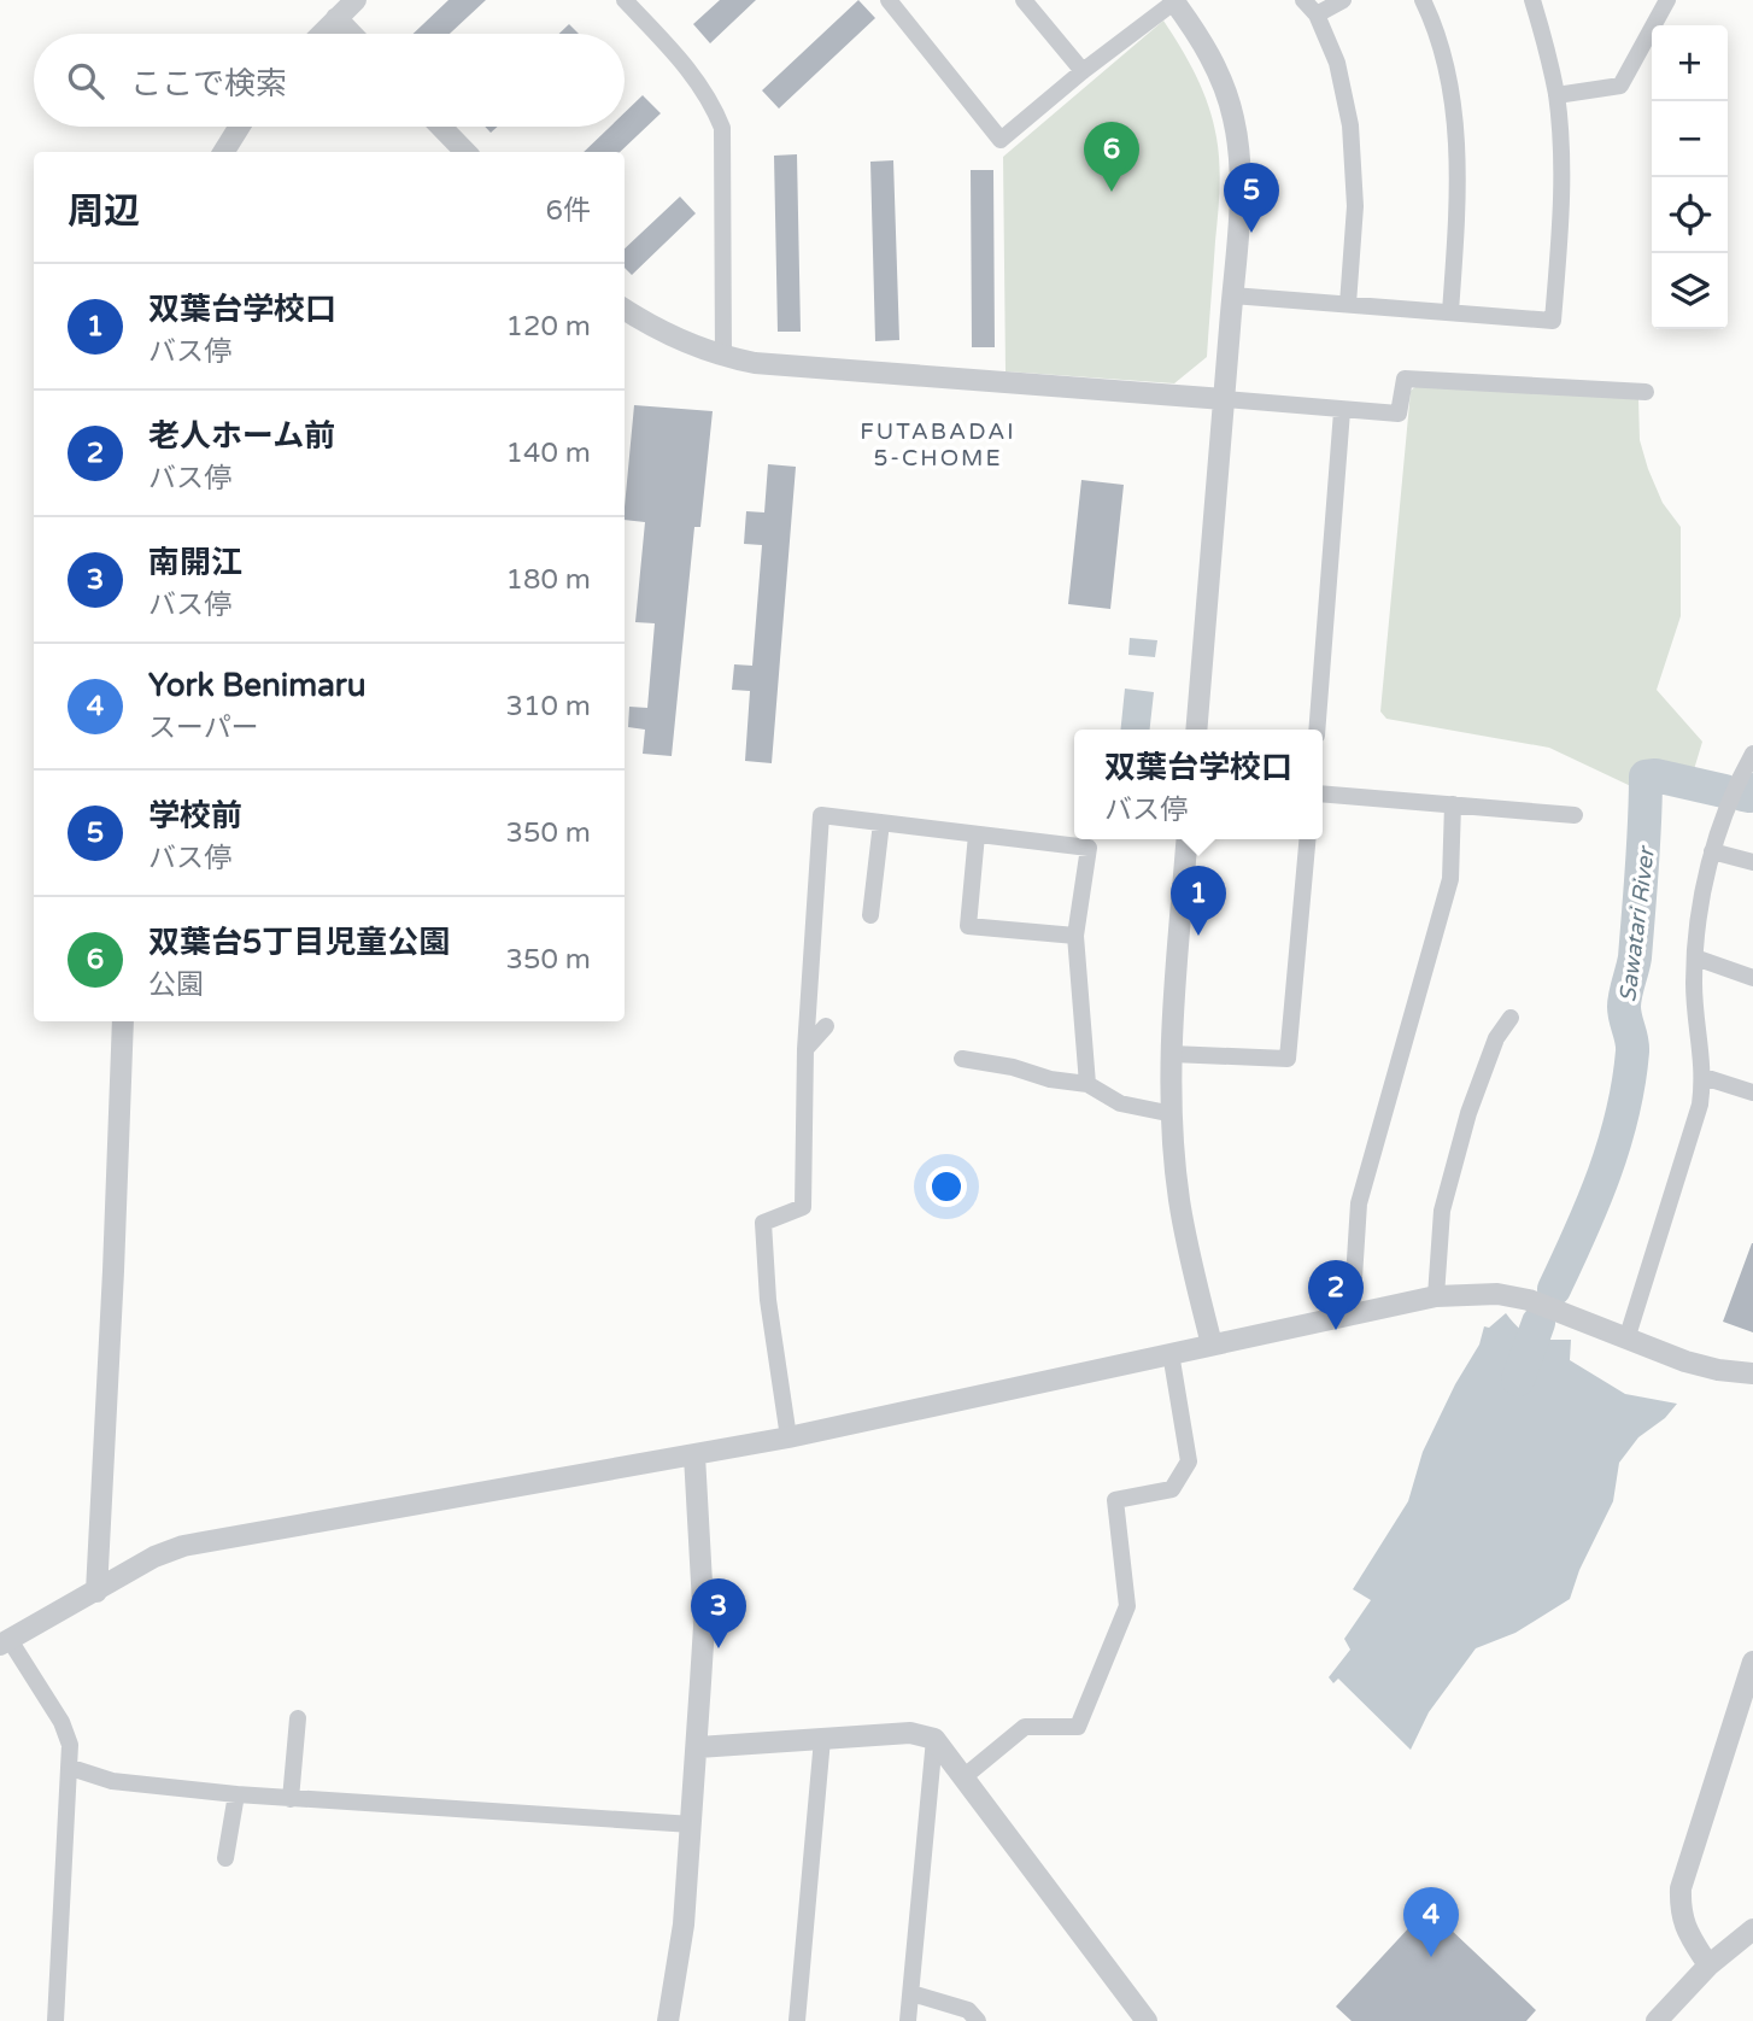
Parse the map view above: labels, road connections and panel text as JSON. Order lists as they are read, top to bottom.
{
  "districts": ["FUTABADAI 5-CHOME"],
  "water": ["Sawatari River"],
  "page": {
    "map_buttons": ["+", "−"],
    "search": "ここで検索",
    "pins": [
      "6",
      "5",
      "1",
      "2",
      "3",
      "4"
    ],
    "heading": ["周辺", "6件"],
    "list": [
      {
        "mark": "1",
        "name": "双葉台学校口",
        "note": "バス停",
        "value": "120 m"
      },
      {
        "mark": "2",
        "name": "老人ホーム前",
        "note": "バス停",
        "value": "140 m"
      },
      {
        "mark": "3",
        "name": "南開江",
        "note": "バス停",
        "value": "180 m"
      },
      {
        "mark": "4",
        "name": "York Benimaru",
        "note": "スーパー",
        "value": "310 m"
      },
      {
        "mark": "5",
        "name": "学校前",
        "note": "バス停",
        "value": "350 m"
      },
      {
        "mark": "6",
        "name": "双葉台5丁目児童公園",
        "note": "公園",
        "value": "350 m"
      }
    ],
    "popup": ["双葉台学校口", "バス停"]
  }
}
